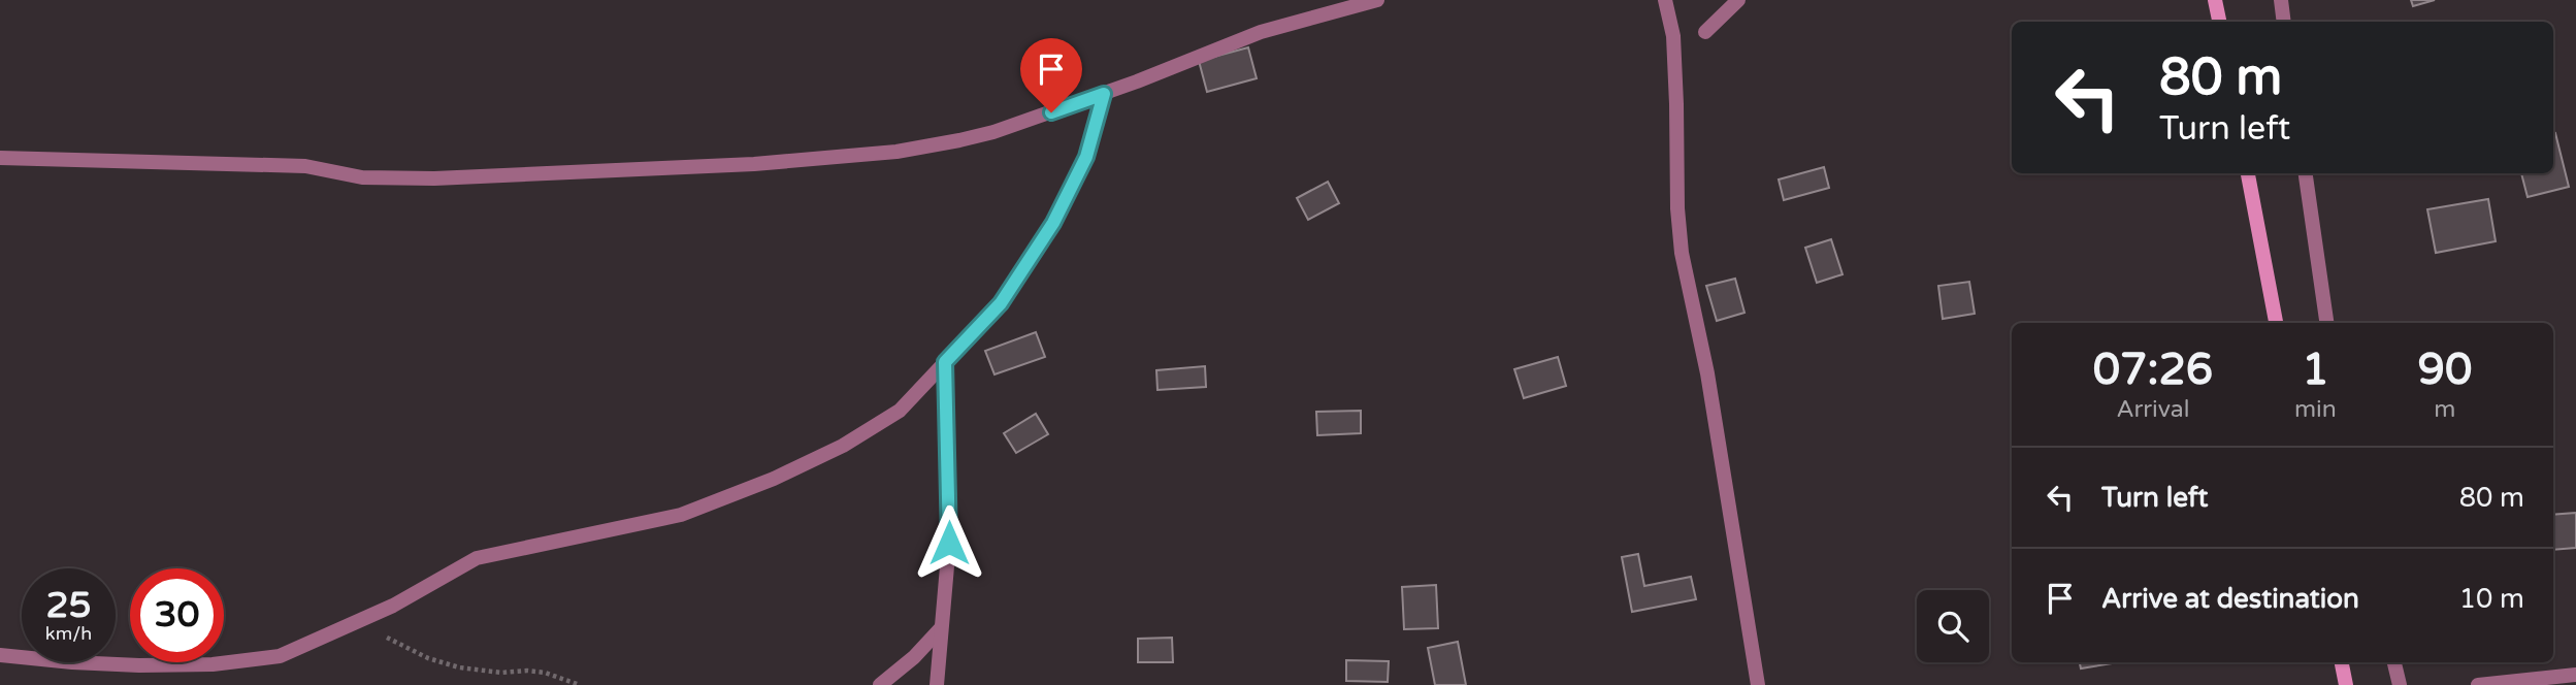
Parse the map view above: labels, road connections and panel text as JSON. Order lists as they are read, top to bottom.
{
  "page": {
    "turn": ["80 m", "Turn left"],
    "eta": [
      "07:26",
      "Arrival",
      "1",
      "min",
      "90",
      "m"
    ],
    "list": [
      {
        "name": "Turn left",
        "value": "80 m"
      },
      {
        "name": "Arrive at destination",
        "value": "10 m"
      }
    ],
    "speed": "25 km/h",
    "limit": "30"
  }
}
